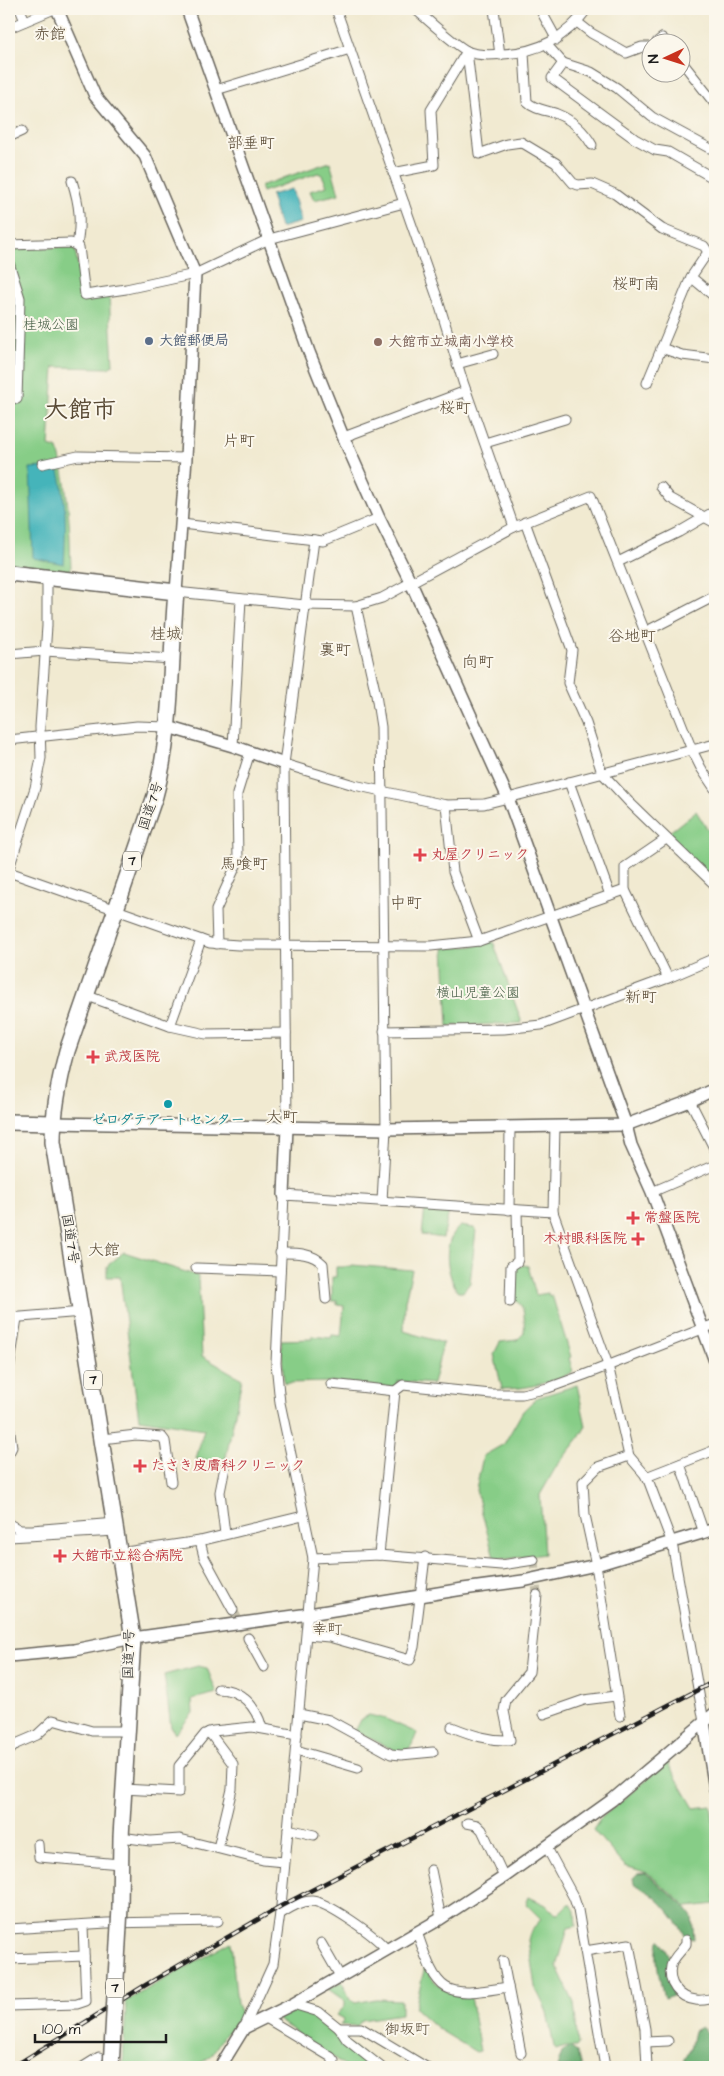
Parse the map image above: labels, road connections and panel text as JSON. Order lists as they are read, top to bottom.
{
  "streets": {
    "main road": ["国道7号", "7"]
  },
  "districts": [
    "赤館",
    "部垂町",
    "桜町南",
    "桜町",
    "大館市",
    "片町",
    "桂城",
    "谷地町",
    "裏町",
    "向町",
    "馬喰町",
    "中町",
    "新町",
    "大町",
    "大館",
    "幸町",
    "御坂町"
  ],
  "parks": ["桂城公園", "横山児童公園"],
  "places": {
    "other": ["大館郵便局", "大館市立城南小学校", "ゼロダテアートセンター"],
    "health": [
      "丸屋クリニック",
      "武茂医院",
      "常盤医院",
      "木村眼科医院",
      "たさき皮膚科クリニック",
      "大館市立総合病院"
    ]
  },
  "scale_bar": "100 m",
  "north": "left"
}
